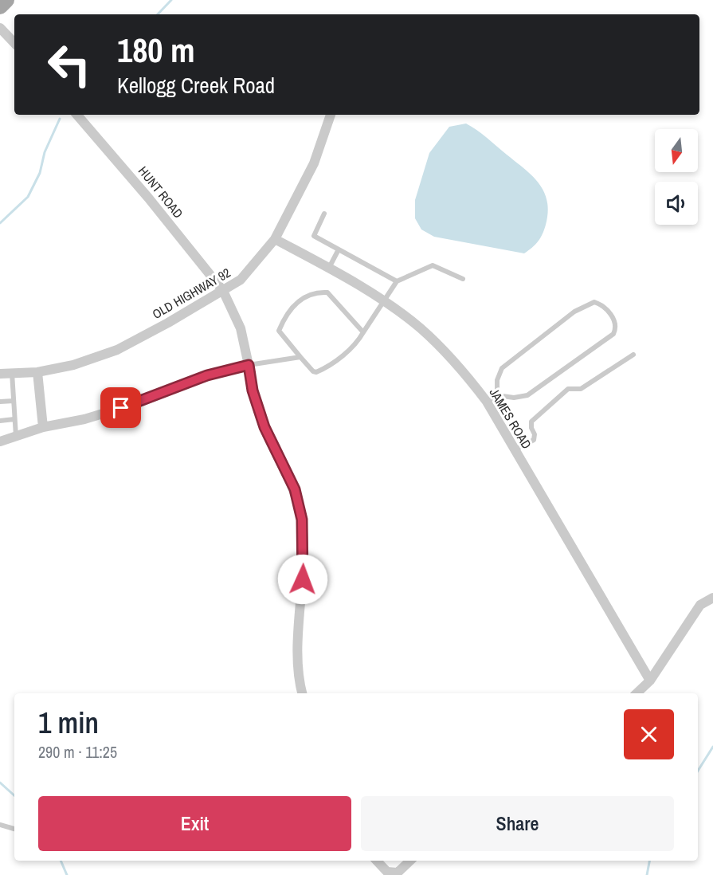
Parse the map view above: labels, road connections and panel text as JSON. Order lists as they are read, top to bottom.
{
  "streets": {
    "street": ["HUNT ROAD", "OLD HIGHWAY 92", "JAMES ROAD"]
  },
  "crossings": [
    ["HUNT ROAD", "OLD HIGHWAY 92"],
    ["OLD HIGHWAY 92", "JAMES ROAD"]
  ],
  "north": "bottom",
  "page": {
    "turn": ["180 m", "Kellogg Creek Road"],
    "heading": ["1 min", "290 m · 11:25"],
    "buttons": ["Exit", "Share"]
  }
}
